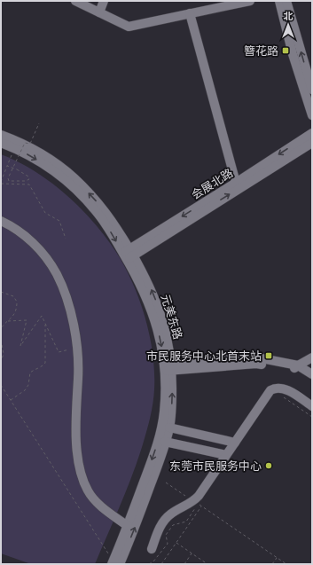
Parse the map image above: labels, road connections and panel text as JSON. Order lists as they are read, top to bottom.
{
  "streets": {
    "street": ["会展北路", "元美东路"]
  },
  "crossings": [
    ["会展北路", "元美东路"]
  ],
  "places": {
    "transit": ["簪花路", "市民服务中心北首末站"],
    "other": ["东莞市民服务中心"]
  },
  "north": "top"
}
